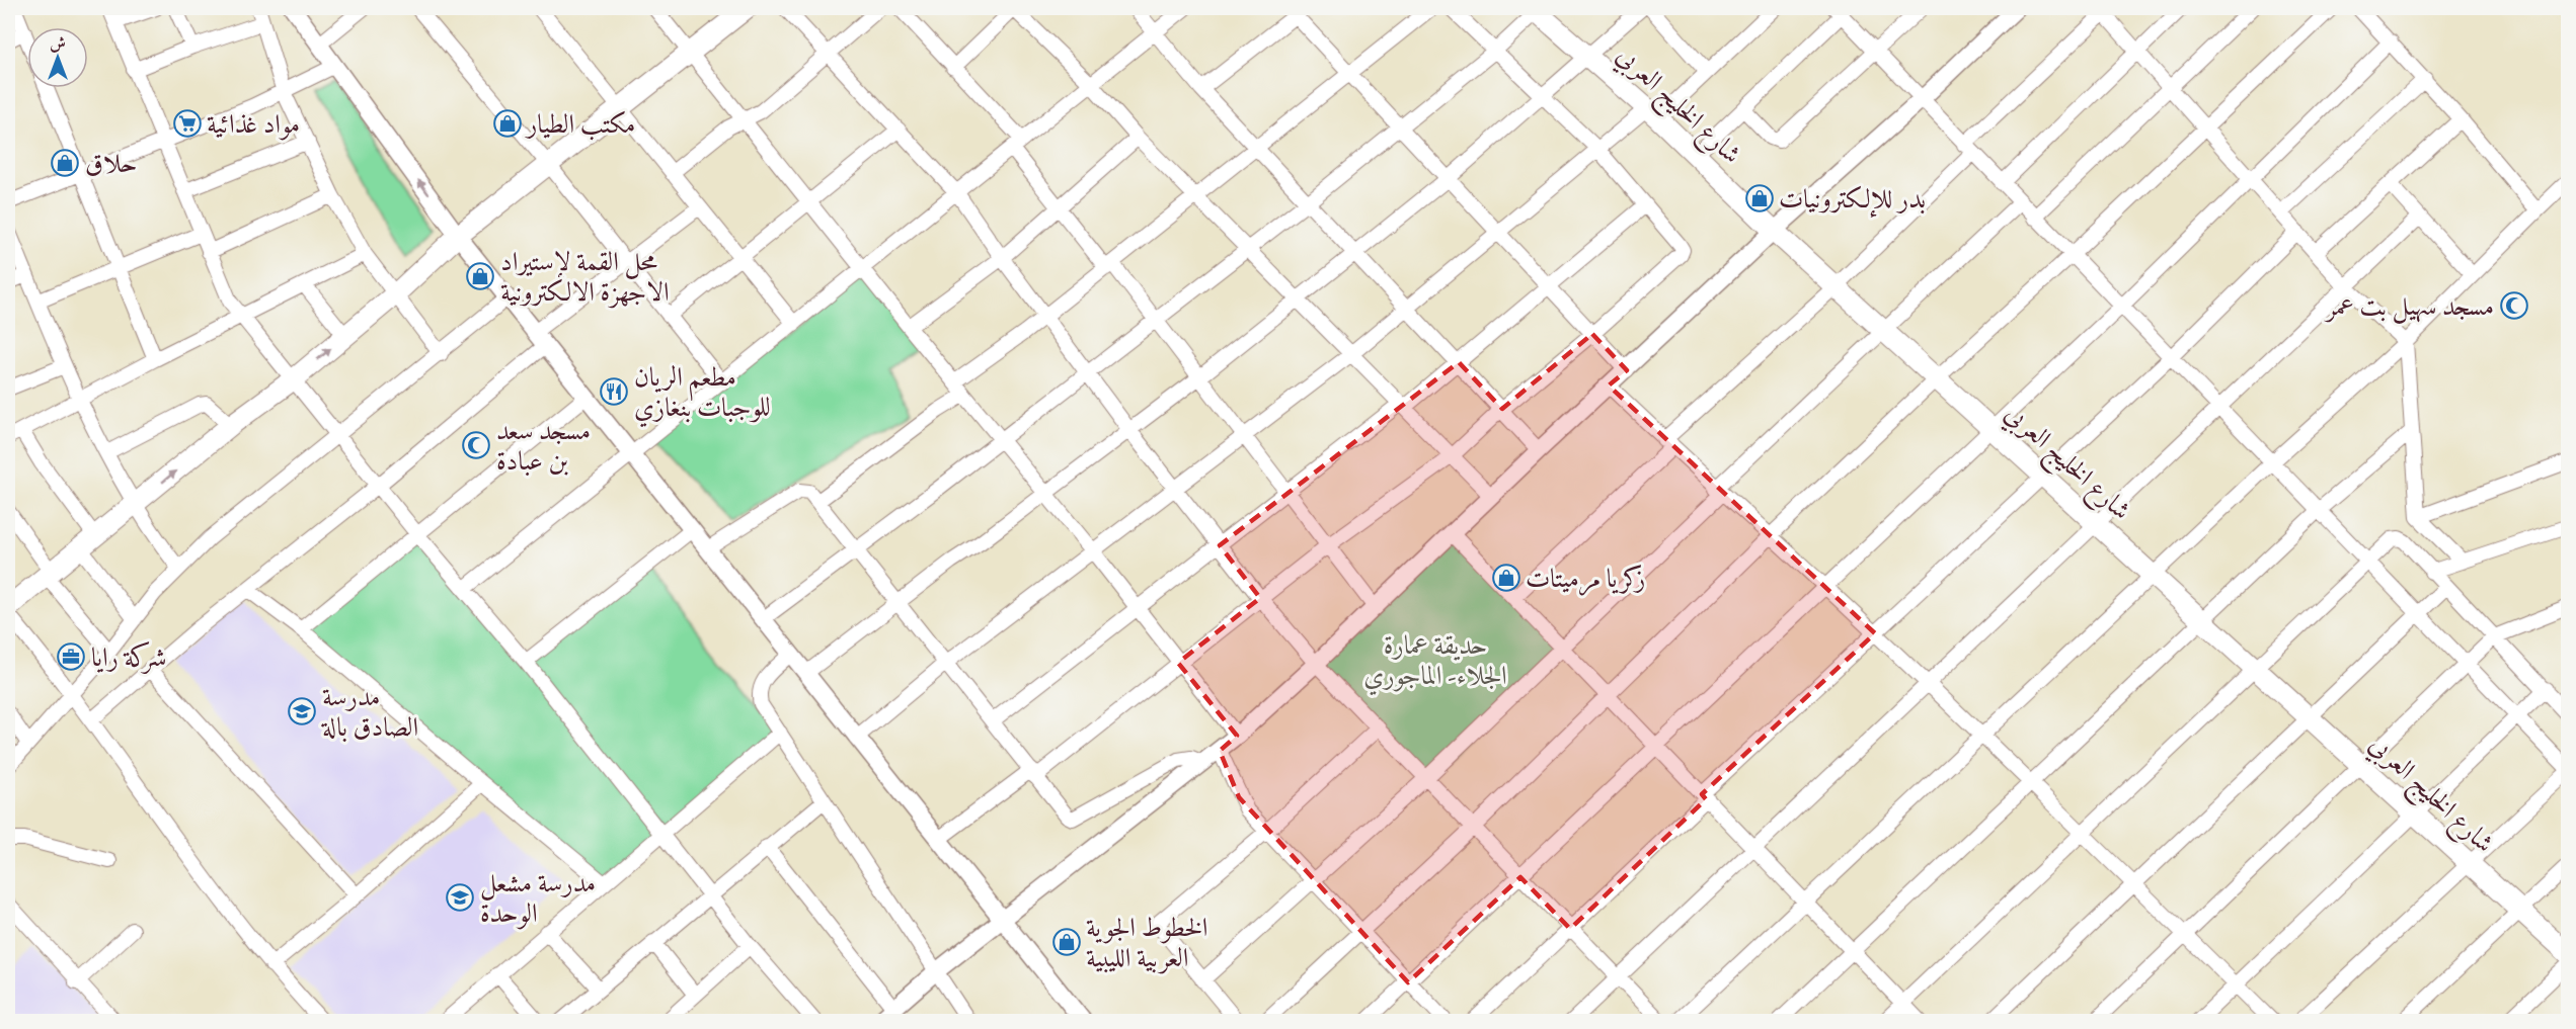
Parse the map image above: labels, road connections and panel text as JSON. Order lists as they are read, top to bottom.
{
  "streets": {
    "main road": ["شارع الخليج العربي"]
  },
  "parks": ["حديقة عمارة الجلاء- الماجوري"],
  "places": {
    "supermarket": ["مواد غذائية"],
    "shop": [
      "مكتب الطيار",
      "حلاق",
      "بدر للإلكترونيات",
      "محل القمة لإستيراد الاجهزة الالكترونية",
      "زكريا مرميتات",
      "الخطوط الجوية العربية الليبية"
    ],
    "mosque": ["مسجد سهيل بت عمر", "مسجد سعد بن عبادة"],
    "restaurant": ["مطعم الريان للوجبات بنغازي"],
    "office": ["شركة رايا"],
    "school or university": ["مدرسة الصادق بالة", "مدرسة مشعل الوحدة"]
  },
  "north": "top"
}
